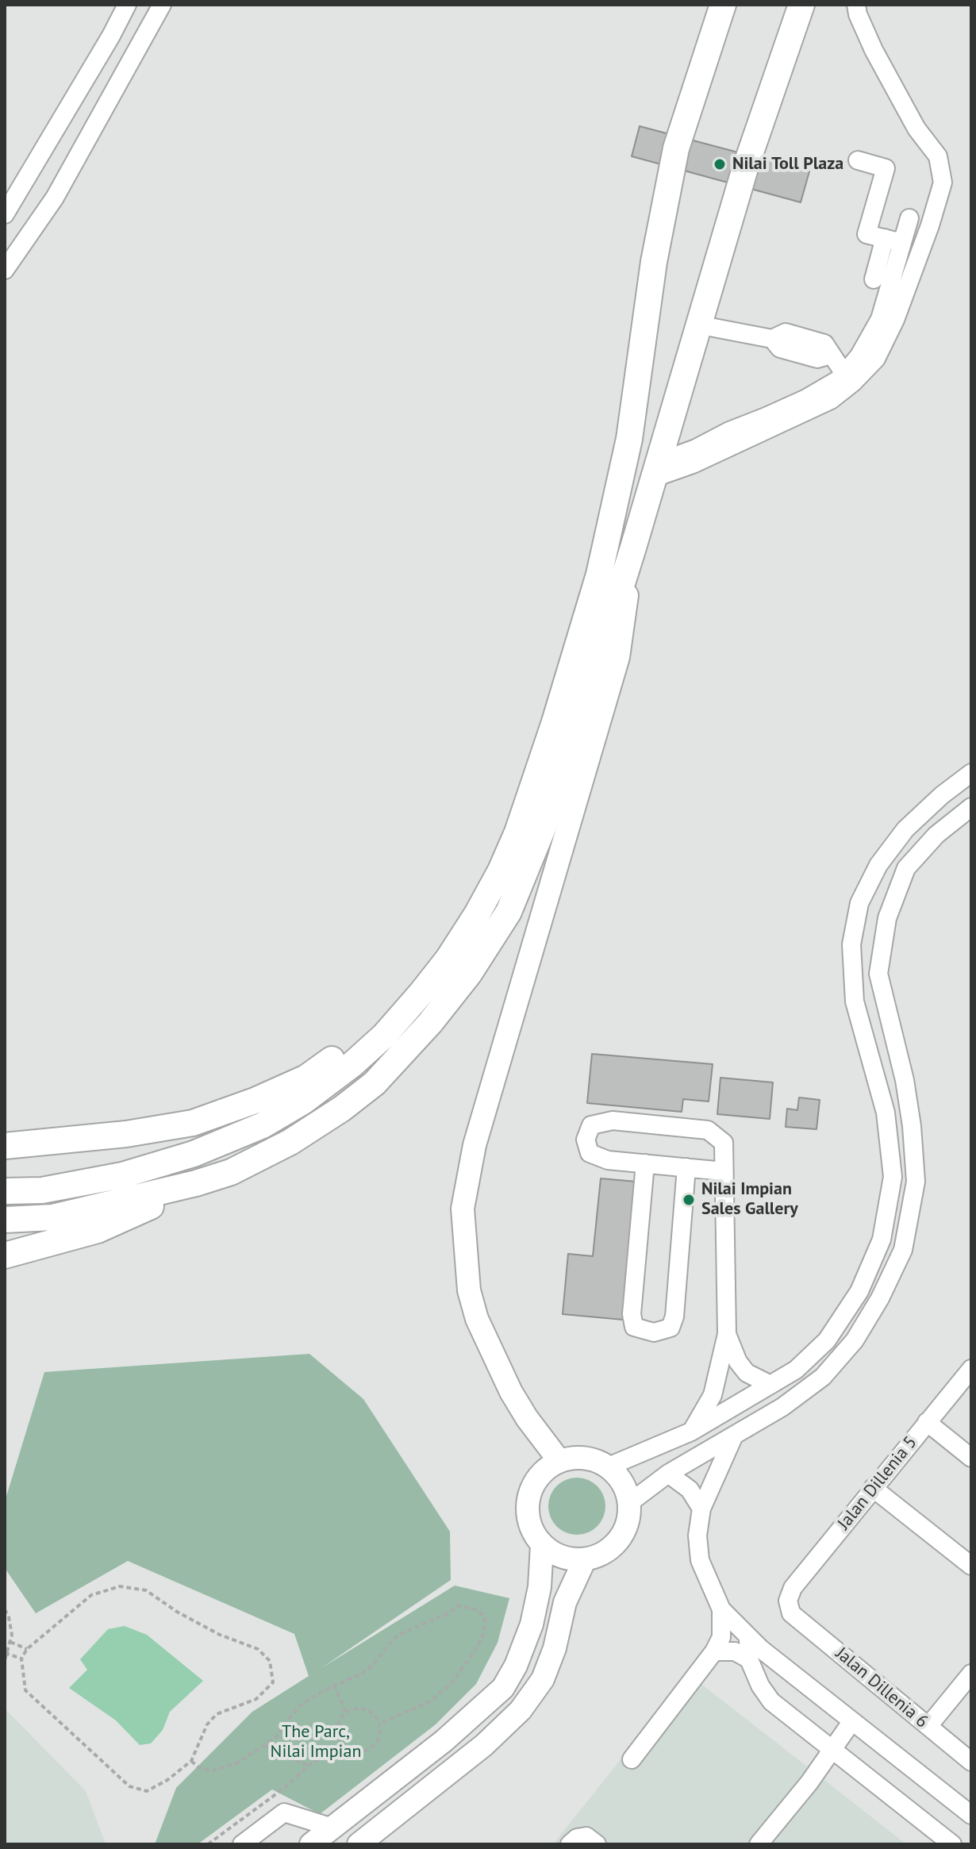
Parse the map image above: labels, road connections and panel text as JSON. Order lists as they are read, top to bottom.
{
  "streets": {
    "street": ["Jalan Dillenia 5", "Jalan Dillenia 6"]
  },
  "crossings": [
    ["Jalan Dillenia 5", "Jalan Dillenia 6"]
  ],
  "parks": ["The Parc, Nilai Impian"],
  "places": ["Nilai Toll Plaza", "Nilai Impian Sales Gallery"]
}
